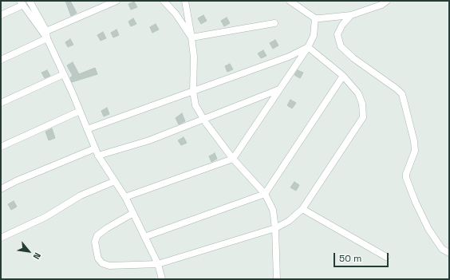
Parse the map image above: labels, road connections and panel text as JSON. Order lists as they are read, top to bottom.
{
  "scale_bar": "50 m",
  "north": "bottom right"
}
